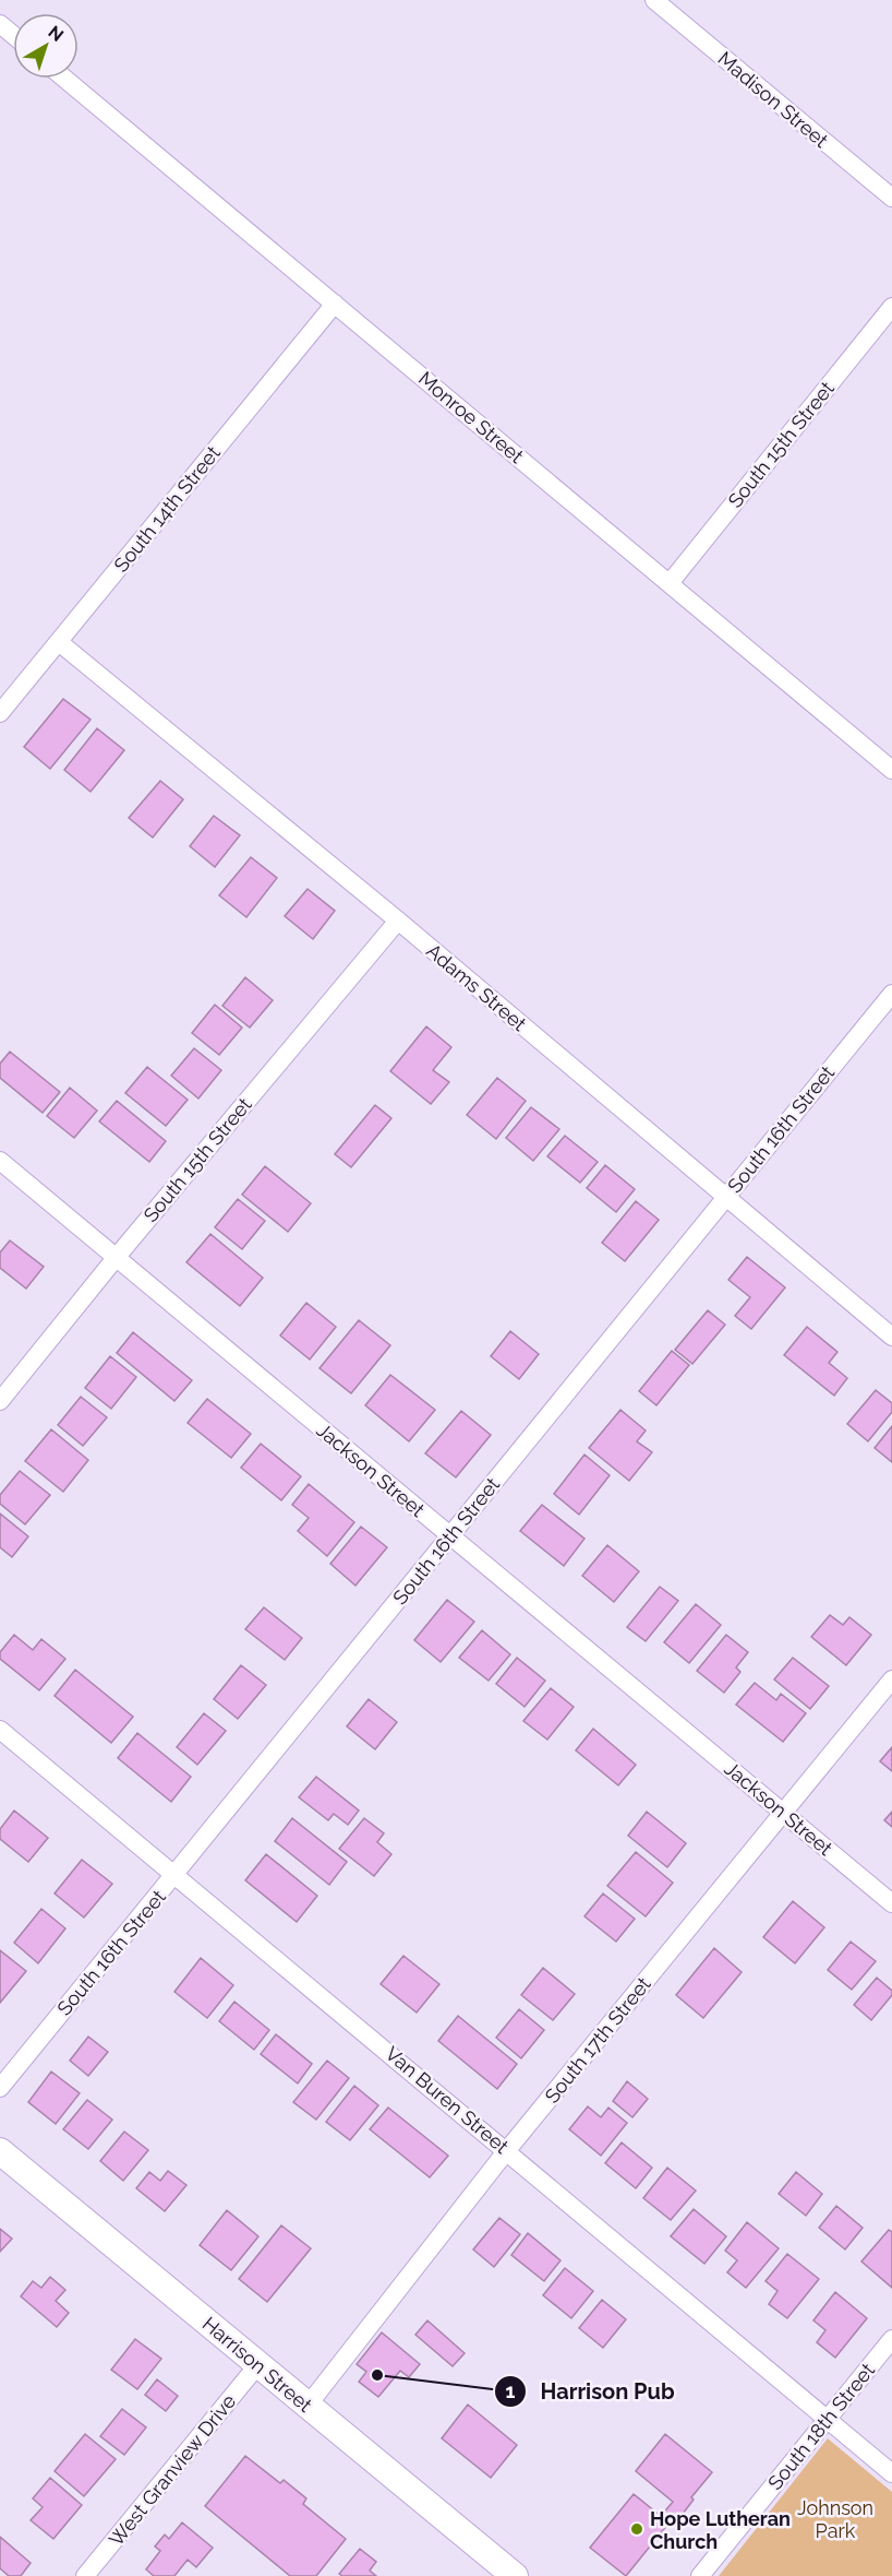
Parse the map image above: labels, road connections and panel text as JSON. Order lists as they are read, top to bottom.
{
  "streets": {
    "street": [
      "Madison Street",
      "Monroe Street",
      "South 15th Street",
      "South 14th Street",
      "Adams Street",
      "South 16th Street",
      "Jackson Street",
      "South 17th Street",
      "Van Buren Street",
      "Harrison Street",
      "South 18th Street",
      "West Granview Drive"
    ]
  },
  "crossings": [
    ["Monroe Street", "South 15th Street"],
    ["Monroe Street", "South 14th Street"],
    ["South 15th Street", "Adams Street"],
    ["South 15th Street", "Jackson Street"],
    ["South 14th Street", "Adams Street"],
    ["Adams Street", "South 16th Street"],
    ["South 16th Street", "Jackson Street"],
    ["South 16th Street", "Van Buren Street"],
    ["Jackson Street", "South 17th Street"],
    ["South 17th Street", "Van Buren Street"],
    ["South 17th Street", "Harrison Street"],
    ["Van Buren Street", "South 18th Street"],
    ["Harrison Street", "West Granview Drive"]
  ],
  "parks": ["Johnson Park"],
  "places": ["Harrison Pub", "Hope Lutheran Church"],
  "north": "top right"
}
